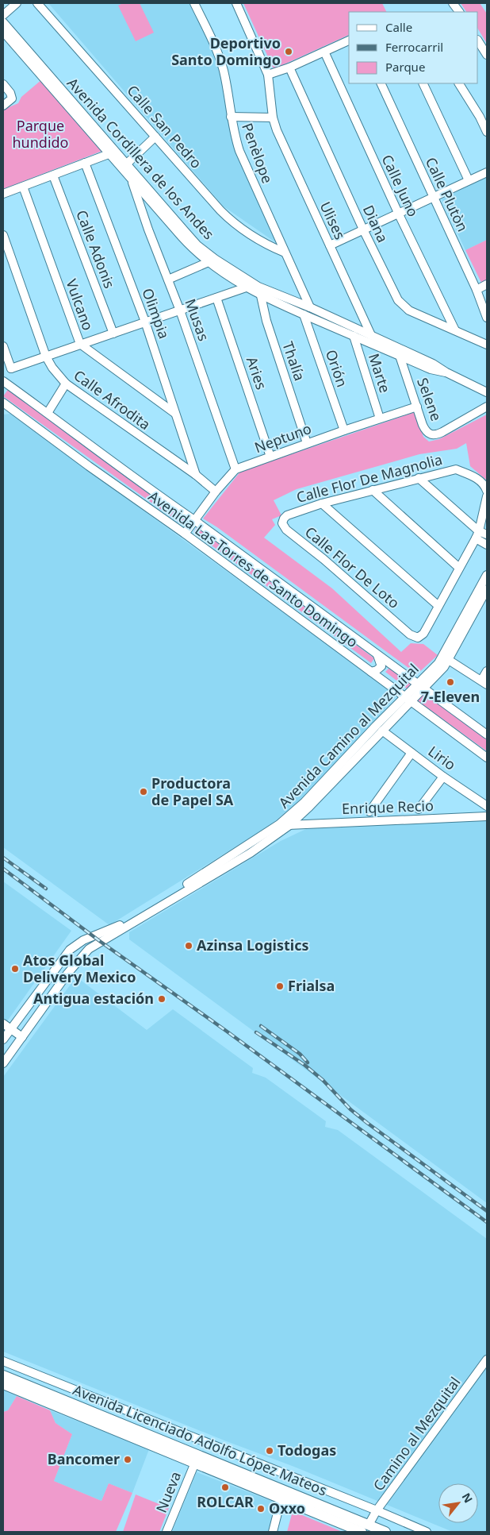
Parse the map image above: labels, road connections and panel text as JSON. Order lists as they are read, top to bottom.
{
  "streets": {
    "main road": ["Avenida Licenciado Adolfo López Mateos"],
    "street": [
      "Calle San Pedro",
      "Penèlope",
      "Avenida Cordillera de los Andes",
      "Calle Juno",
      "Calle Plutòn",
      "Ulises",
      "Diana",
      "Calle Adonis",
      "Vulcano",
      "Olimpia",
      "Musas",
      "Thalía",
      "Orión",
      "Aries",
      "Marte",
      "Selene",
      "Calle Afrodita",
      "Neptuno",
      "Calle Flor De Magnolia",
      "Calle Flor De Loto",
      "Avenida Las Torres de Santo Domingo",
      "Avenida Camino al Mezquital",
      "Lirio",
      "Enrique Recio",
      "Camino al Mezquital",
      "Nueva"
    ]
  },
  "crossings": [
    ["Calle San Pedro", "Penèlope"],
    ["Penèlope", "Avenida Cordillera de los Andes"],
    ["Avenida Cordillera de los Andes", "Ulises"],
    ["Avenida Cordillera de los Andes", "Musas"],
    ["Avenida Cordillera de los Andes", "Thalía"],
    ["Avenida Cordillera de los Andes", "Orión"],
    ["Avenida Cordillera de los Andes", "Marte"],
    ["Avenida Cordillera de los Andes", "Selene"],
    ["Calle Juno", "Diana"],
    ["Vulcano", "Olimpia"],
    ["Olimpia", "Calle Afrodita"],
    ["Musas", "Neptuno"],
    ["Thalía", "Neptuno"],
    ["Orión", "Neptuno"],
    ["Aries", "Neptuno"],
    ["Marte", "Neptuno"],
    ["Selene", "Neptuno"],
    ["Calle Afrodita", "Neptuno"],
    ["Neptuno", "Avenida Las Torres de Santo Domingo"],
    ["Calle Flor De Magnolia", "Calle Flor De Loto"],
    ["Avenida Las Torres de Santo Domingo", "Avenida Camino al Mezquital"],
    ["Avenida Camino al Mezquital", "Lirio"],
    ["Avenida Camino al Mezquital", "Enrique Recio"],
    ["Camino al Mezquital", "Avenida Licenciado Adolfo López Mateos"],
    ["Avenida Licenciado Adolfo López Mateos", "Nueva"]
  ],
  "parks": ["Parque hundido"],
  "places": [
    "Deportivo Santo Domingo",
    "7-Eleven",
    "Productora de Papel SA",
    "Azinsa Logistics",
    "Atos Global Delivery Mexico",
    "Frialsa",
    "Antigua estación",
    "Todogas",
    "Bancomer",
    "ROLCAR",
    "Oxxo"
  ],
  "legend": ["Calle", "Ferrocarril", "Parque"],
  "north": "top right"
}
